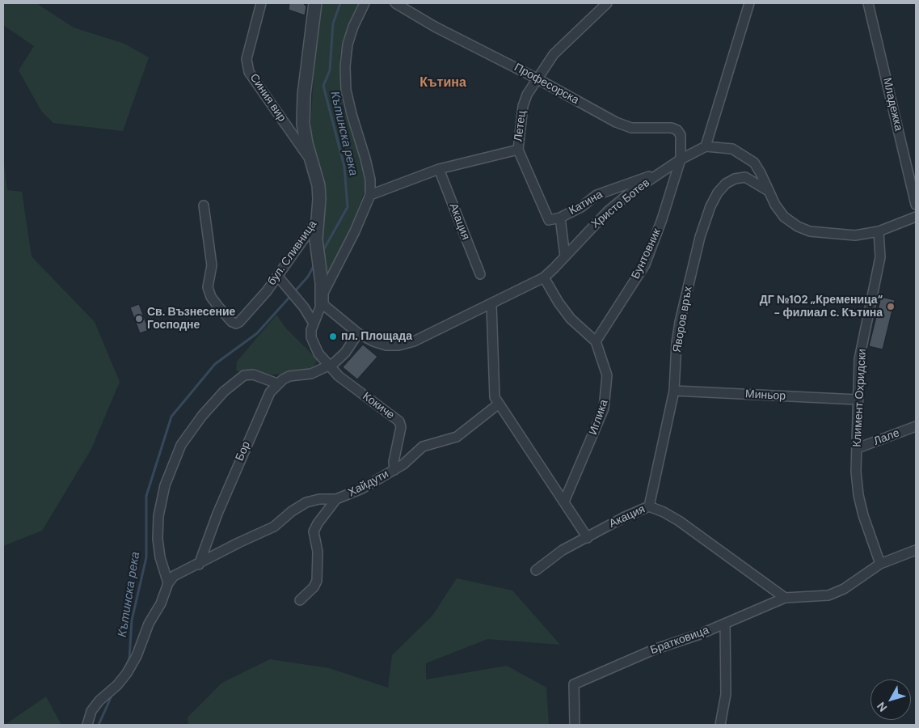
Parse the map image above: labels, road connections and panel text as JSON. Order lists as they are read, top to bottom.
{
  "streets": {
    "street": [
      "Професорска",
      "Синия вир",
      "Младежка",
      "Летец",
      "Катина",
      "Христо Ботев",
      "Акация",
      "бул. Сливница",
      "Бунтовник",
      "Яворов връх",
      "Миньор",
      "Климент Охридски",
      "Кокиче",
      "Иглика",
      "Лале",
      "Бор",
      "Хайдути",
      "Братковица"
    ]
  },
  "crossings": [
    ["Професорска", "Летец"],
    ["Професорска", "Христо Ботев"],
    ["Професорска", "Бунтовник"],
    ["Синия вир", "бул. Сливница"],
    ["Летец", "Катина"],
    ["Летец", "Акация"],
    ["Катина", "Христо Ботев"],
    ["Христо Ботев", "Бунтовник"],
    ["Христо Ботев", "Иглика"],
    ["Акация", "Яворов връх"],
    ["Акация", "Братковица"],
    ["Бунтовник", "Иглика"],
    ["Яворов връх", "Миньор"],
    ["Миньор", "Климент Охридски"],
    ["Климент Охридски", "Лале"],
    ["Кокиче", "Хайдути"],
    ["Бор", "Хайдути"]
  ],
  "districts": ["Кътина"],
  "water": ["Кътинска река"],
  "places": ["ДГ №102 „Кременица“ - филиал с. Кътина", "Св. Възнесение Господне", "пл. Площада"],
  "north": "bottom left"
}
